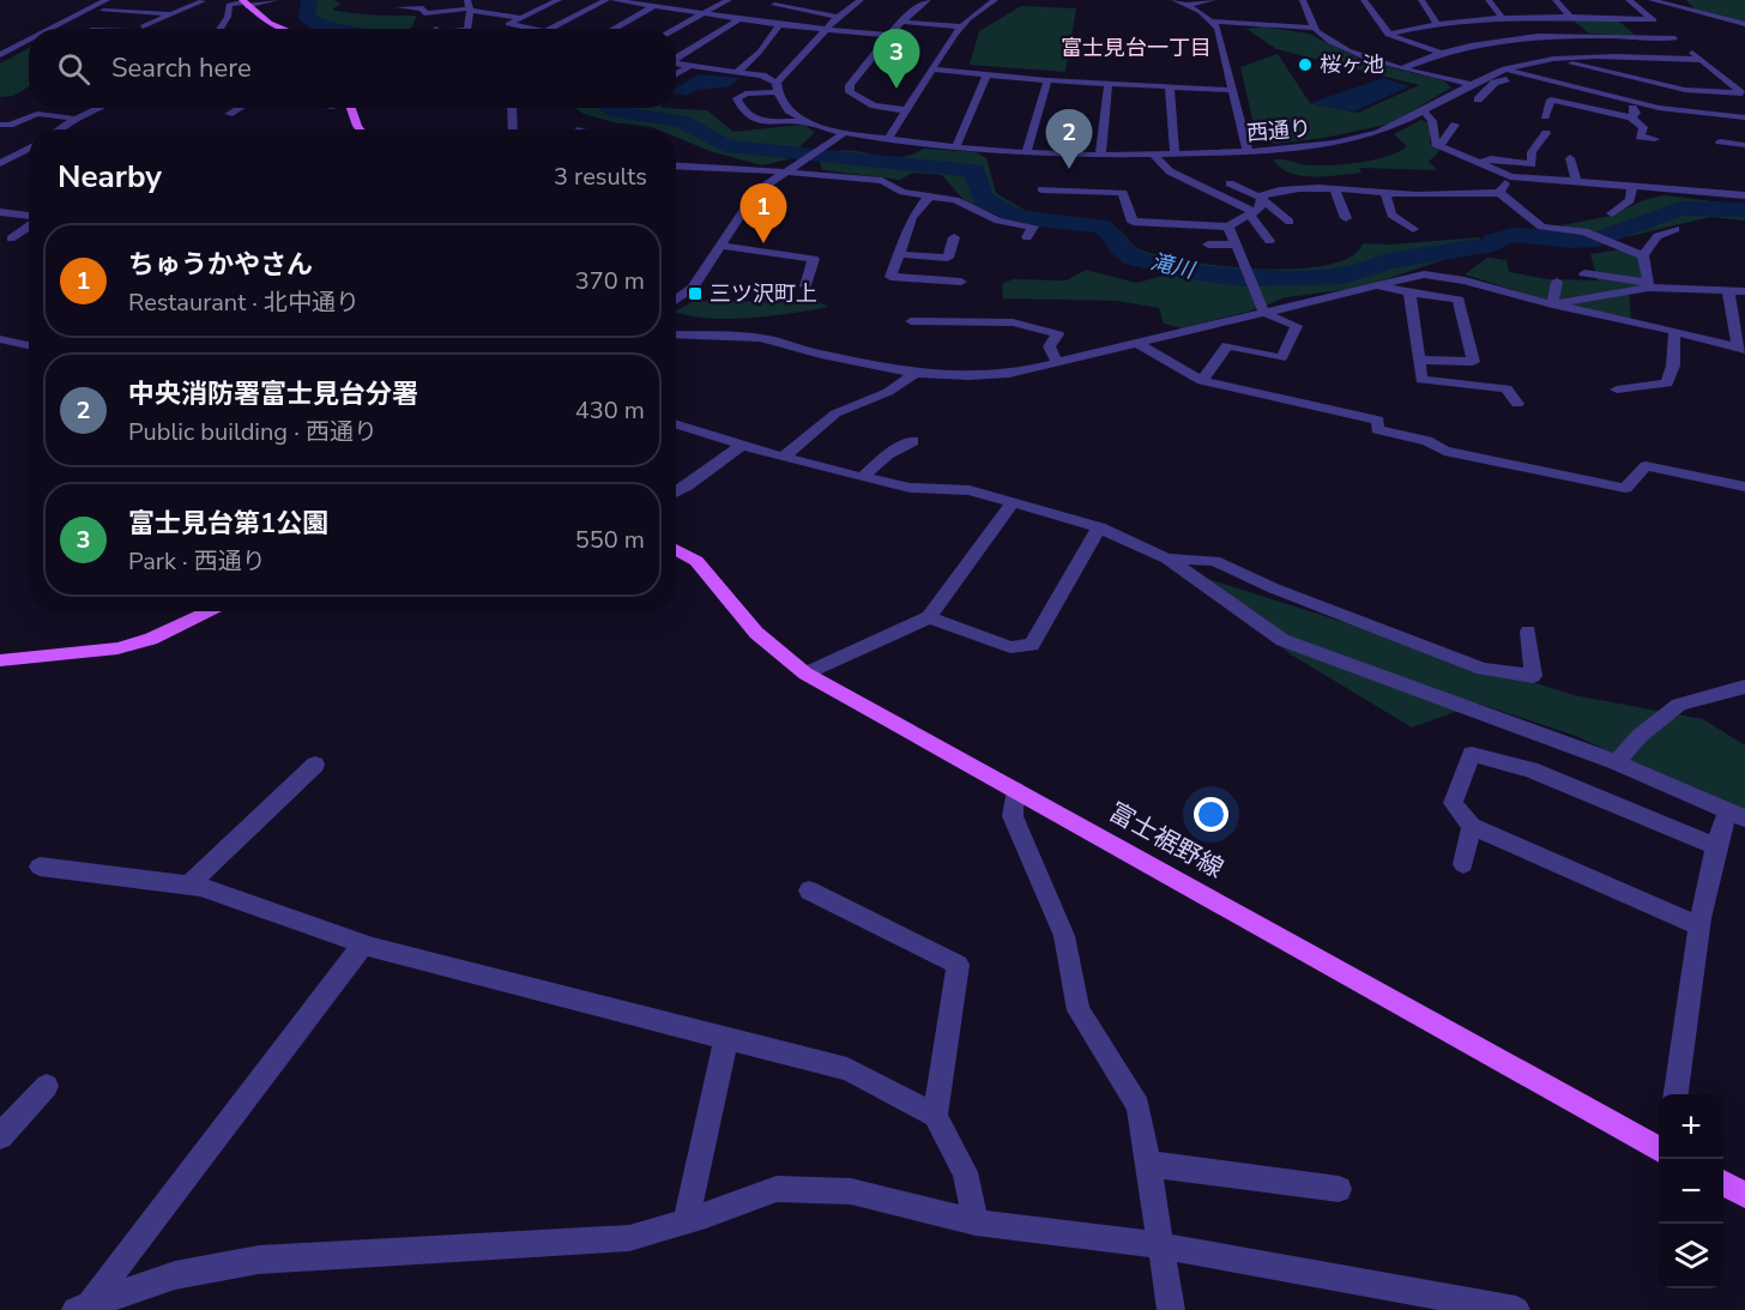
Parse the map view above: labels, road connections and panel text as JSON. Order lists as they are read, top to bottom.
{
  "streets": {
    "main road": ["富士裾野線"],
    "street": ["西通り"]
  },
  "districts": ["富士見台一丁目"],
  "water": ["滝川"],
  "places": {
    "other": ["桜ヶ池"],
    "transit": ["三ツ沢町上"]
  },
  "page": {
    "pins": ["3", "2", "1"],
    "search": "Search here",
    "heading": ["Nearby", "3 results"],
    "list": [
      {
        "mark": "1",
        "name": "ちゅうかやさん",
        "note": "Restaurant · 北中通り",
        "value": "370 m"
      },
      {
        "mark": "2",
        "name": "中央消防署富士見台分署",
        "note": "Public building · 西通り",
        "value": "430 m"
      },
      {
        "mark": "3",
        "name": "富士見台第1公園",
        "note": "Park · 西通り",
        "value": "550 m"
      }
    ],
    "map_buttons": ["+", "−"]
  }
}
